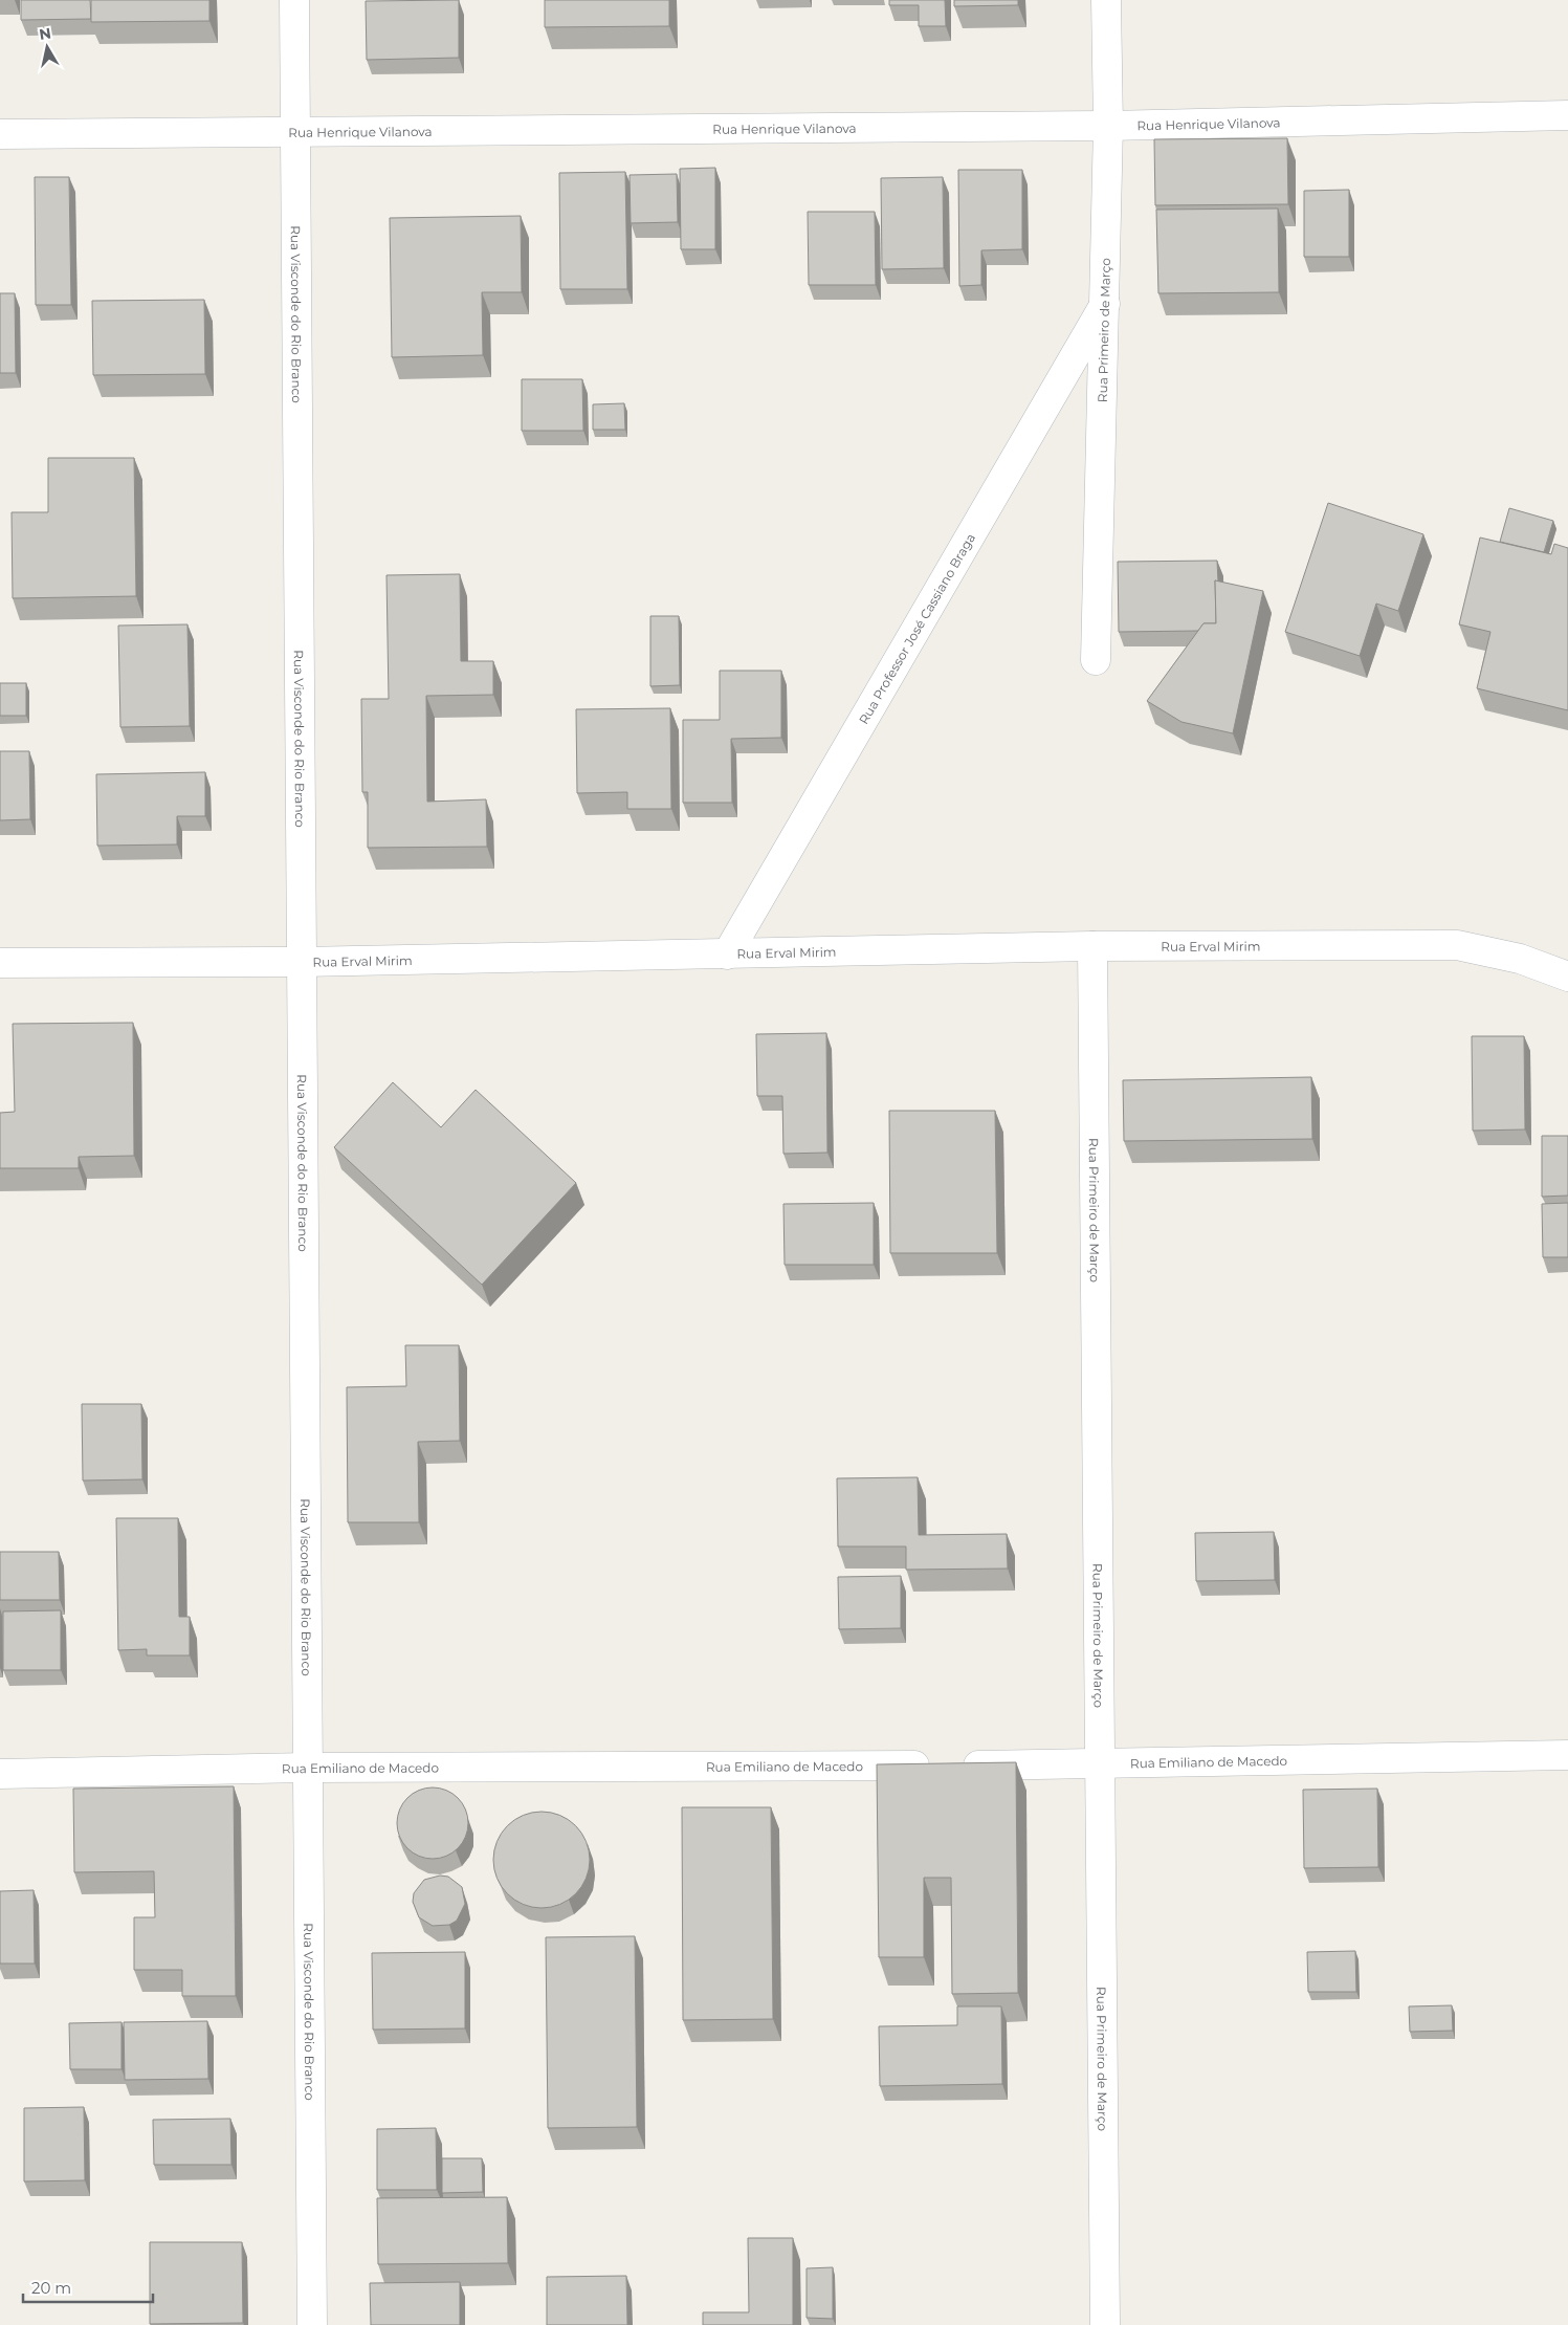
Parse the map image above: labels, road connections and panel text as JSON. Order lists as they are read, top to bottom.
{
  "streets": {
    "street": [
      "Rua Henrique Vilanova",
      "Rua Visconde do Rio Branco",
      "Rua Primeiro de Março",
      "Rua Professor José Cassiano Braga",
      "Rua Erval Mirim",
      "Rua Emiliano de Macedo"
    ]
  },
  "crossings": [
    ["Rua Henrique Vilanova", "Rua Visconde do Rio Branco"],
    ["Rua Henrique Vilanova", "Rua Primeiro de Março"],
    ["Rua Visconde do Rio Branco", "Rua Erval Mirim"],
    ["Rua Visconde do Rio Branco", "Rua Emiliano de Macedo"],
    ["Rua Primeiro de Março", "Rua Professor José Cassiano Braga"],
    ["Rua Primeiro de Março", "Rua Erval Mirim"],
    ["Rua Primeiro de Março", "Rua Emiliano de Macedo"],
    ["Rua Professor José Cassiano Braga", "Rua Erval Mirim"]
  ],
  "scale_bar": "20 m",
  "north": "top"
}
